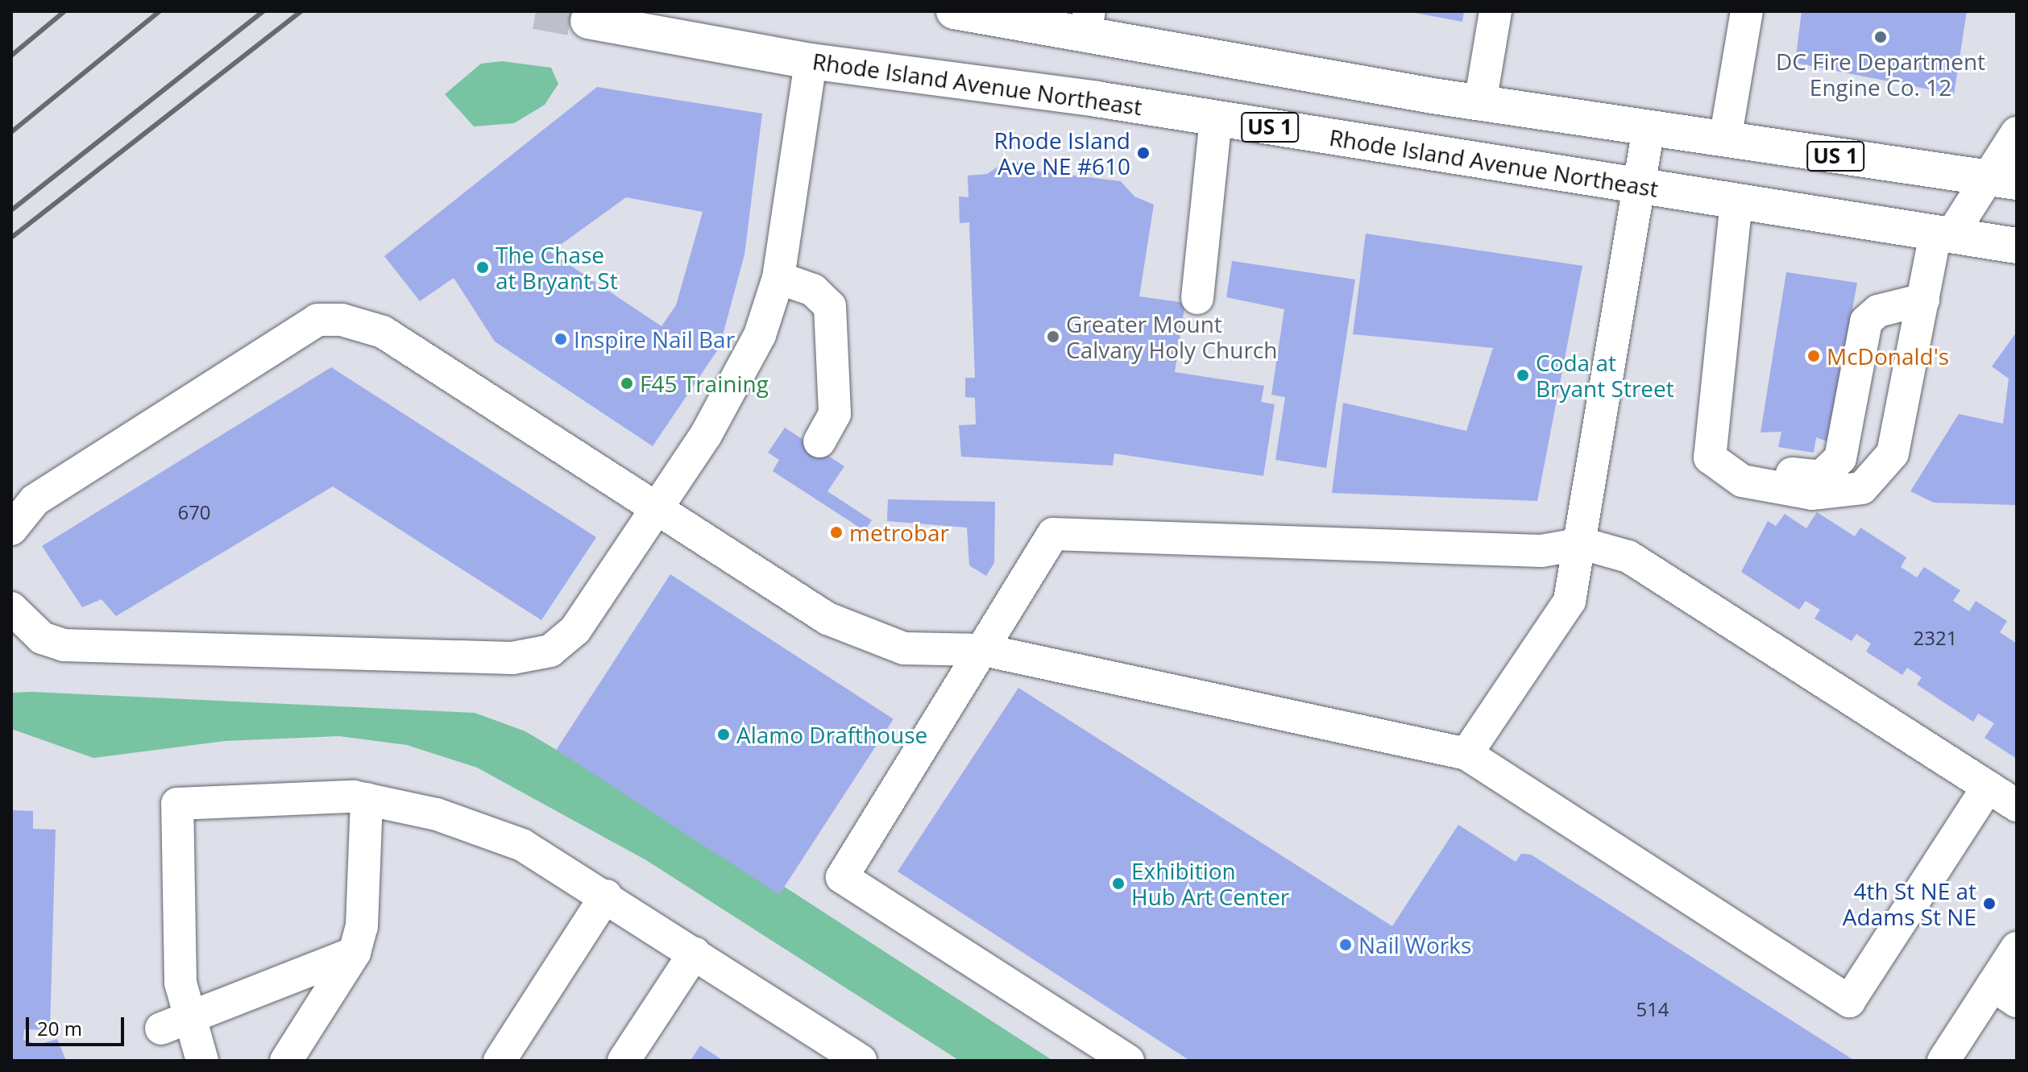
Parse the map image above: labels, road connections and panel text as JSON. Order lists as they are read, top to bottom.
{
  "streets": {
    "main road": ["Rhode Island Avenue Northeast", "US 1"]
  },
  "places": [
    "DC Fire Department Engine Co. 12",
    "Rhode Island Ave NE #610",
    "The Chase at Bryant St",
    "Greater Mount Calvary Holy Church",
    "Inspire Nail Bar",
    "McDonald's",
    "Coda at Bryant Street",
    "F45 Training",
    "metrobar",
    "Alamo Drafthouse",
    "Exhibition Hub Art Center",
    "4th St NE at Adams St NE",
    "Nail Works"
  ],
  "house_numbers": ["670", "2321", "514"],
  "scale_bar": "20 m"
}
